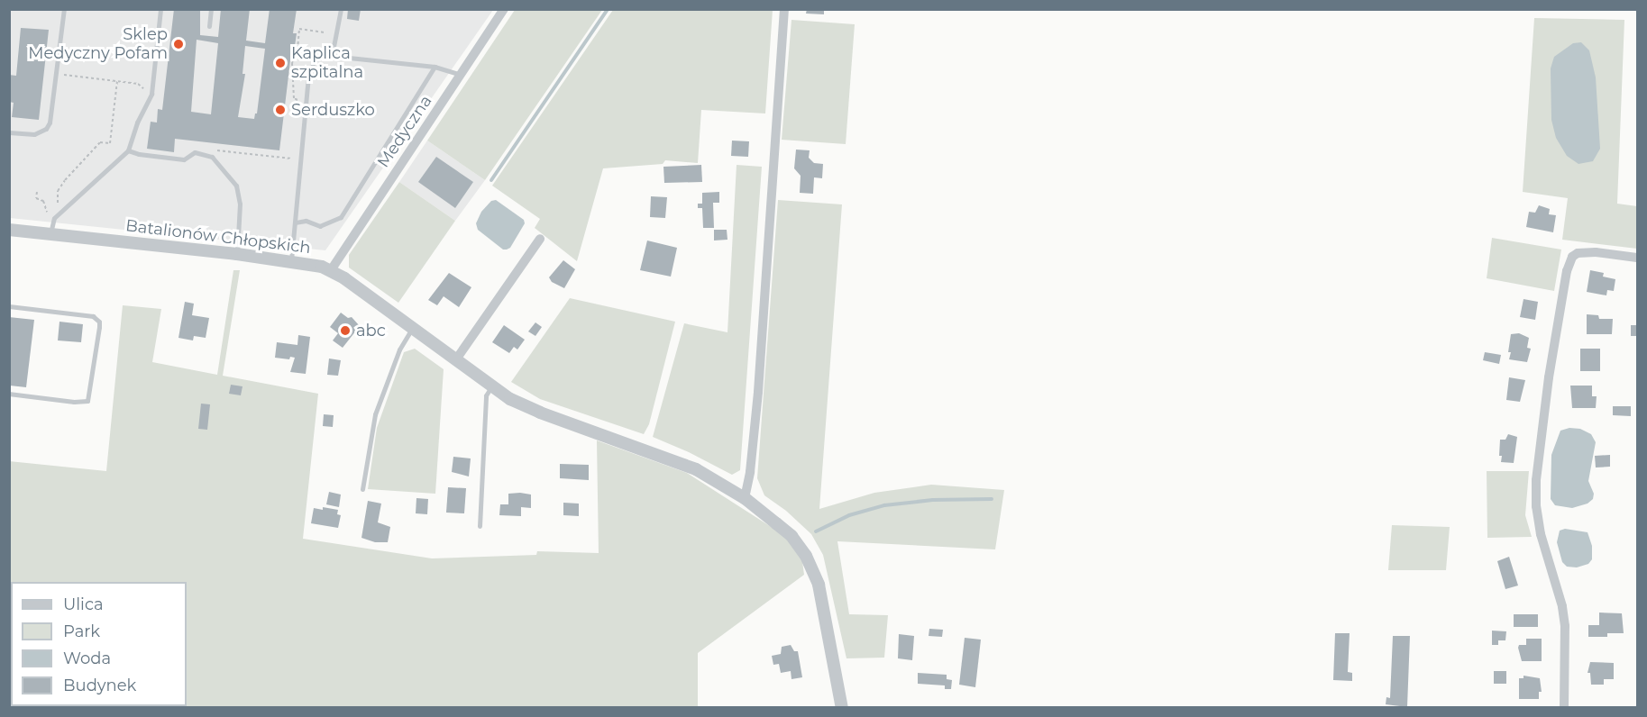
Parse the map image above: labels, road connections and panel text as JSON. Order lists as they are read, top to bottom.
{
  "streets": {
    "street": ["Medyczna", "Batalionów Chłopskich"]
  },
  "crossings": [
    ["Medyczna", "Batalionów Chłopskich"]
  ],
  "places": [
    "Sklep Medyczny Pofam",
    "Kaplica szpitalna",
    "Serduszko",
    "abc"
  ],
  "legend": [
    "Ulica",
    "Park",
    "Woda",
    "Budynek"
  ]
}
